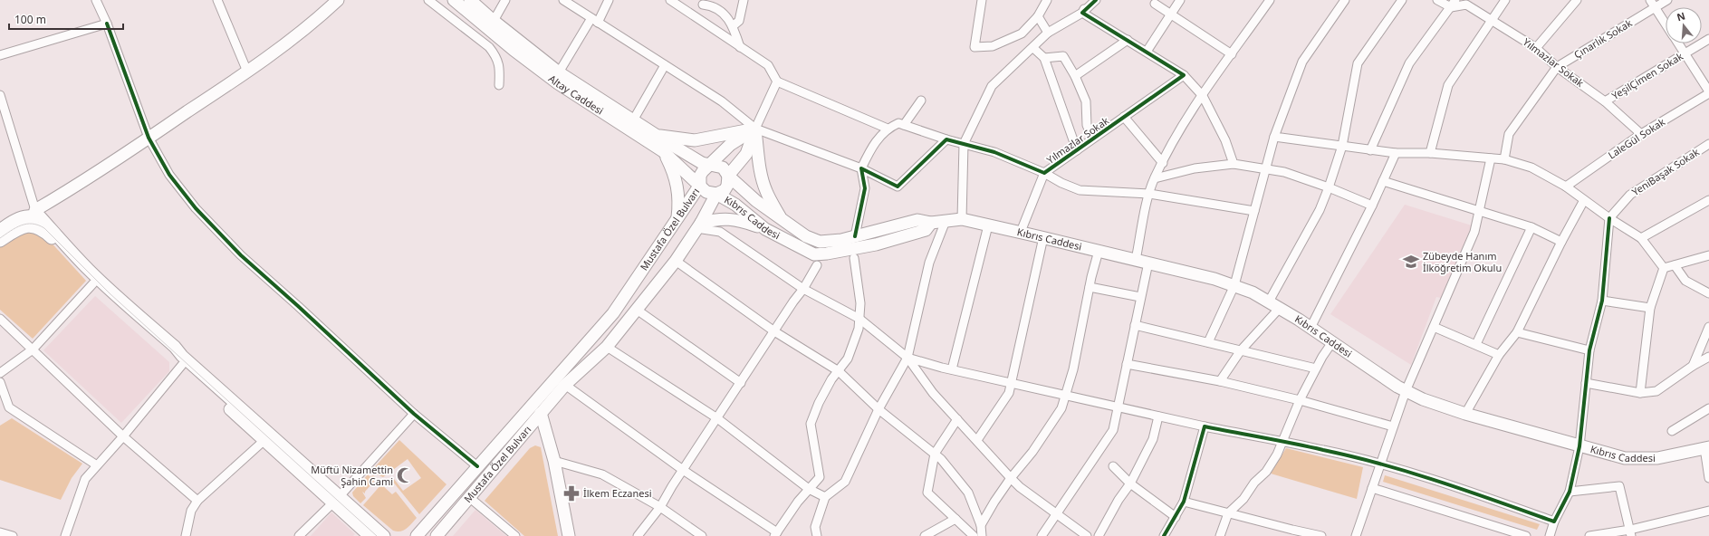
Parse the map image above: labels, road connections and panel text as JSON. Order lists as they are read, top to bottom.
{
  "streets": {
    "main road": ["Altay Caddesi", "Kıbrıs Caddesi", "Mustafa Özel Bulvarı"],
    "street": [
      "Çınarlık Sokak",
      "Yılmazlar Sokak",
      "YeşilÇimen Sokak",
      "LaleGül Sokak",
      "YeniBaşak Sokak"
    ]
  },
  "crossings": [
    ["Çınarlık Sokak", "Yılmazlar Sokak"],
    ["Yılmazlar Sokak", "YeşilÇimen Sokak"],
    ["Yılmazlar Sokak", "LaleGül Sokak"],
    ["Altay Caddesi", "Kıbrıs Caddesi"],
    ["Altay Caddesi", "Mustafa Özel Bulvarı"],
    ["Kıbrıs Caddesi", "Mustafa Özel Bulvarı"]
  ],
  "places": {
    "school or university": ["Zübeyde Hanım İlköğretim Okulu"],
    "mosque": ["Müftü Nizamettin Şahin Cami"],
    "pharmacy": ["İlkem Eczanesi"]
  },
  "scale_bar": "100 m",
  "north": "top"
}
